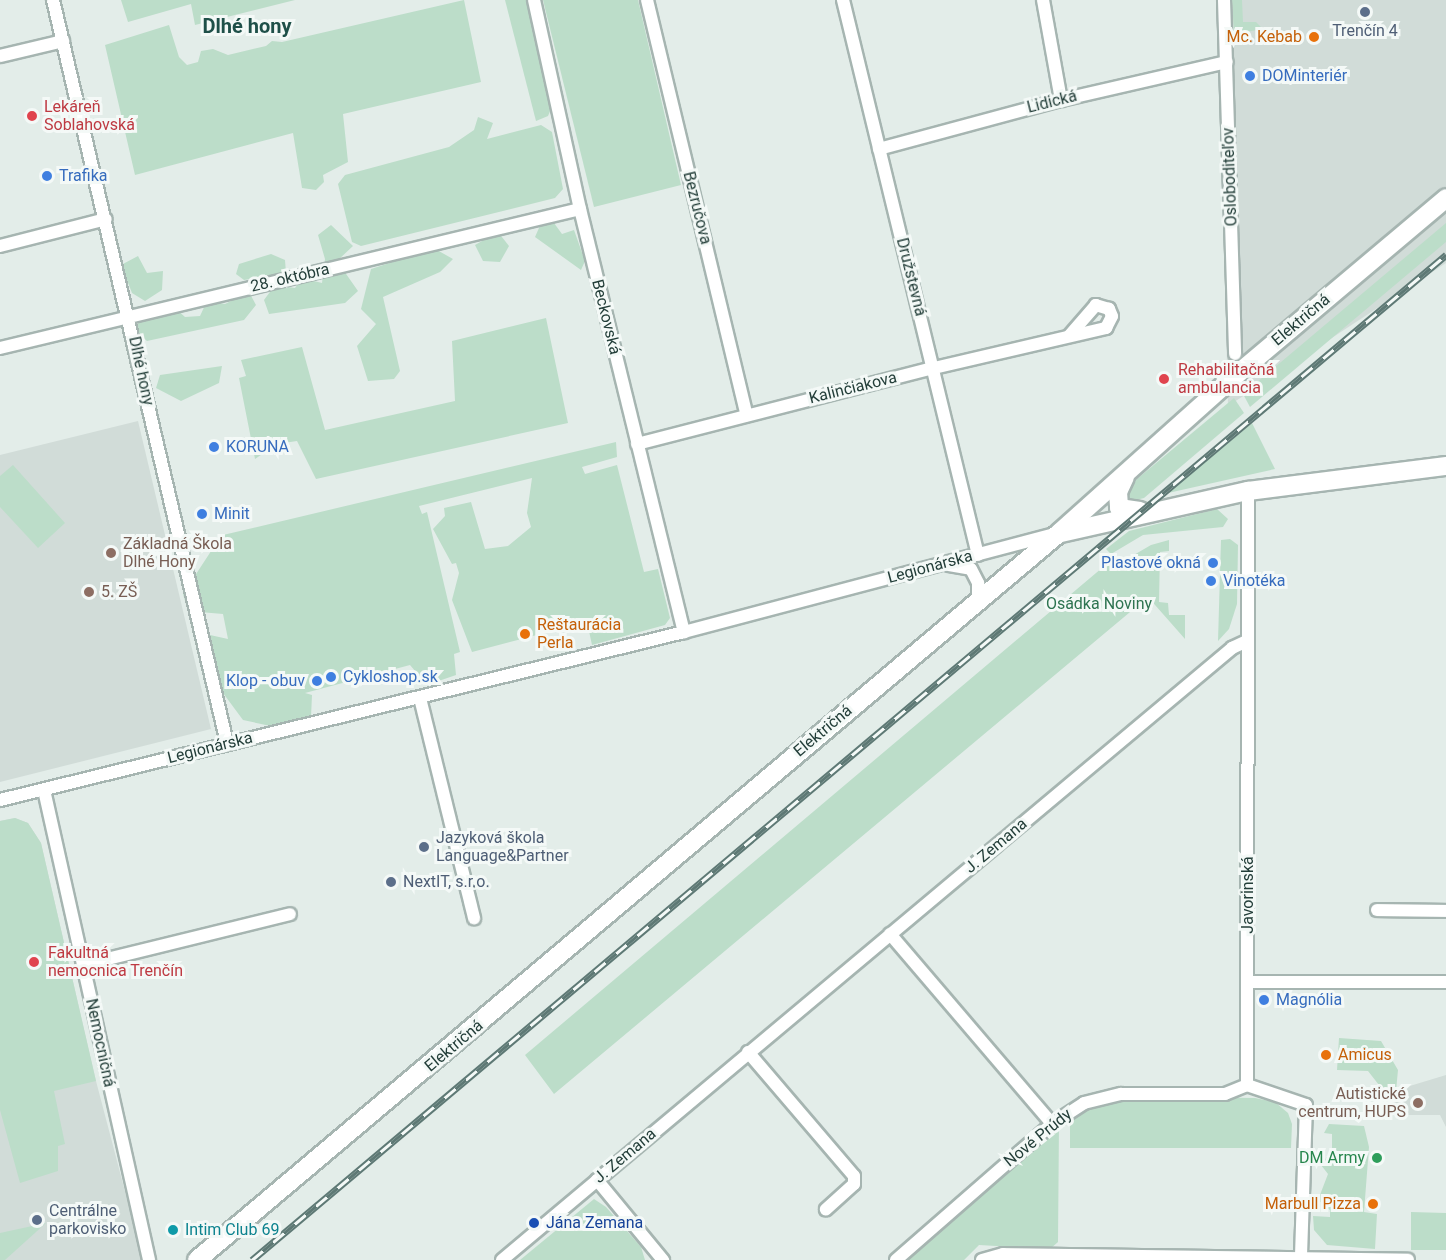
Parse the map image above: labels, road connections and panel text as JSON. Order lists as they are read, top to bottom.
{
  "streets": {
    "main road": ["Električná", "Legionárska"],
    "street": [
      "Lidická",
      "Osloboditeľov",
      "Bezručova",
      "Družstevná",
      "28. októbra",
      "Beckovská",
      "Dlhé hony",
      "Kalinčiakova",
      "J. Zemana",
      "Javorinská",
      "Nemocničná",
      "Nové Prúdy"
    ]
  },
  "crossings": [
    ["Lidická", "Osloboditeľov"],
    ["Lidická", "Družstevná"],
    ["Bezručova", "Kalinčiakova"],
    ["Družstevná", "Kalinčiakova"],
    ["Družstevná", "Legionárska"],
    ["28. októbra", "Beckovská"],
    ["28. októbra", "Dlhé hony"],
    ["Beckovská", "Kalinčiakova"],
    ["Beckovská", "Legionárska"],
    ["Električná", "Legionárska"],
    ["Dlhé hony", "Legionárska"],
    ["Legionárska", "Javorinská"],
    ["Legionárska", "Nemocničná"],
    ["J. Zemana", "Javorinská"],
    ["Javorinská", "Nové Prúdy"]
  ],
  "districts": ["Dlhé hony"],
  "parks": ["Osádka Noviny"],
  "places": [
    "Trenčín 4",
    "Mc. Kebab",
    "DOMinteriér",
    "Lekáreň Soblahovská",
    "Trafika",
    "Rehabilitačná ambulancia",
    "KORUNA",
    "Minit",
    "Základná Škola Dlhé Hony",
    "Plastové okná",
    "Vinotéka",
    "5. ZŠ",
    "Reštaurácia Perla",
    "Cykloshop.sk",
    "Klop - obuv",
    "Jazyková škola Language&Partner",
    "NextIT, s.r.o.",
    "Fakultná nemocnica Trenčín",
    "Magnólia",
    "Amicus",
    "Autistické centrum, HUPS",
    "DM Army",
    "Marbull Pizza",
    "Centrálne parkovisko",
    "Jána Zemana",
    "Intim Club 69"
  ]
}
